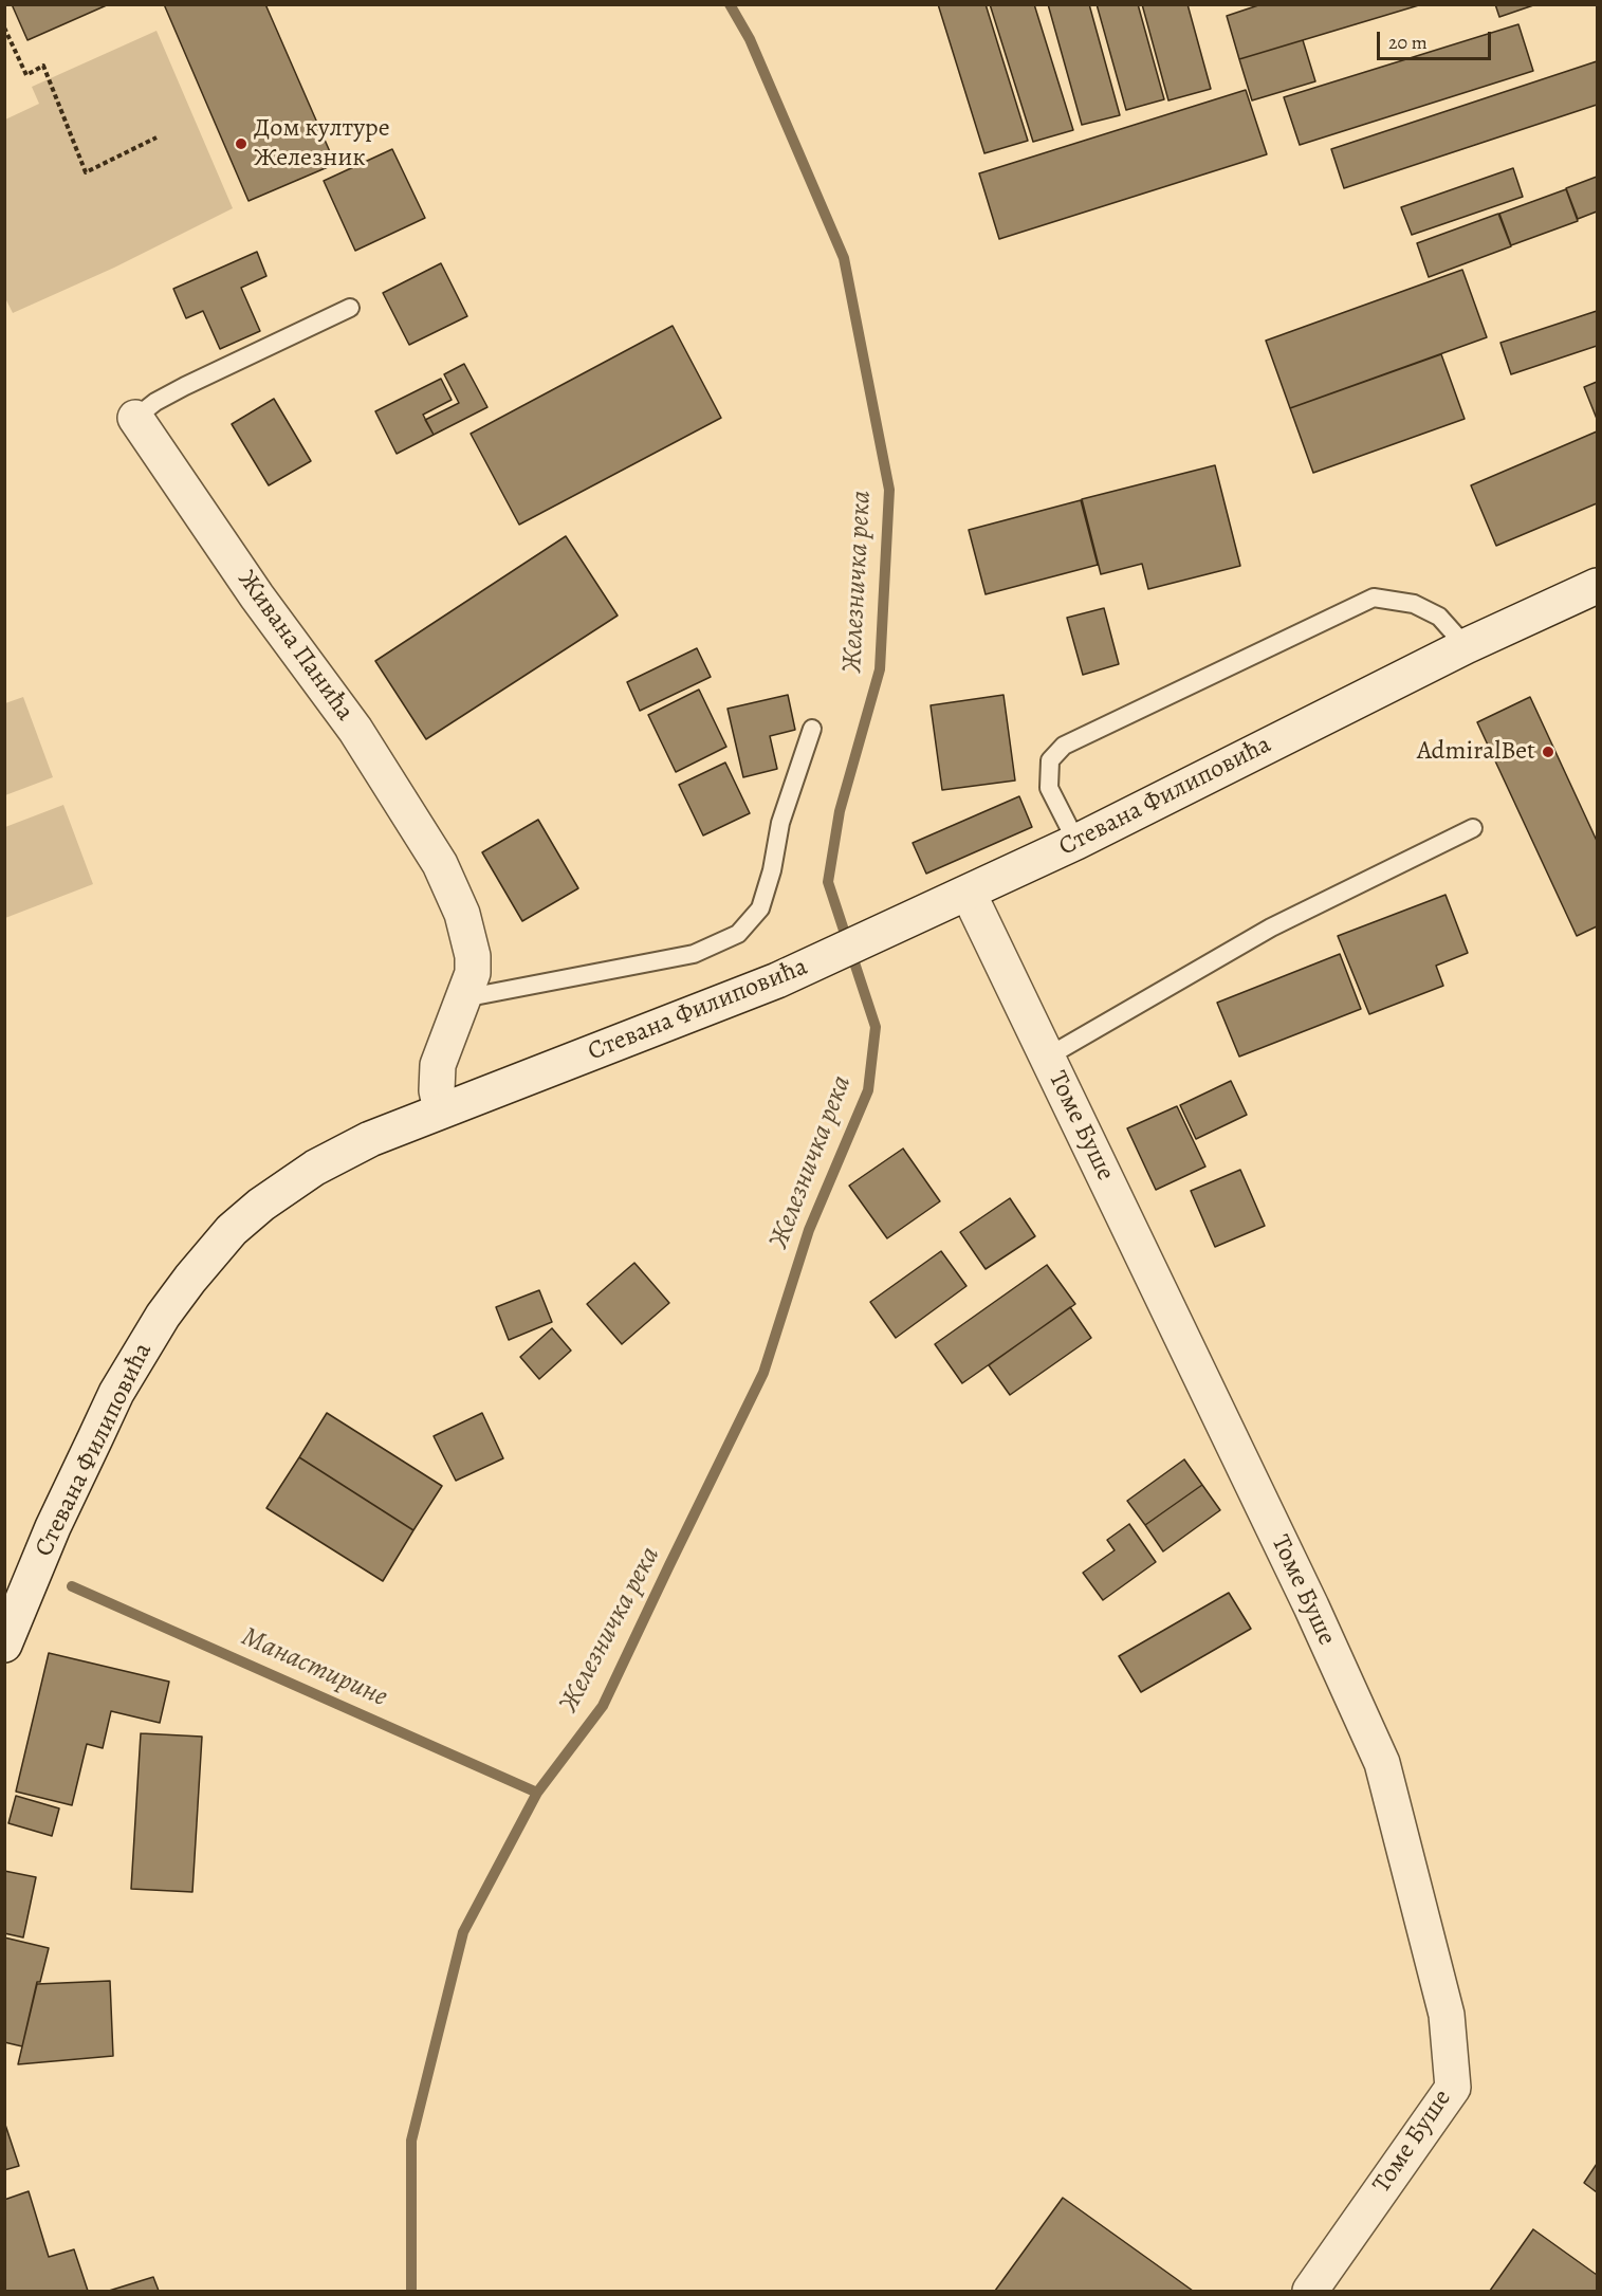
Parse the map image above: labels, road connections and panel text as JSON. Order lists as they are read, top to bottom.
{
  "streets": {
    "street": ["Живана Панића", "Стевана Филиповића", "Томе Буше"]
  },
  "crossings": [
    ["Живана Панића", "Стевана Филиповића"],
    ["Стевана Филиповића", "Томе Буше"]
  ],
  "water": ["Железничка река", "Манастирине"],
  "places": ["Дом културе Железник", "AdmiralBet"],
  "scale_bar": "20 m"
}
